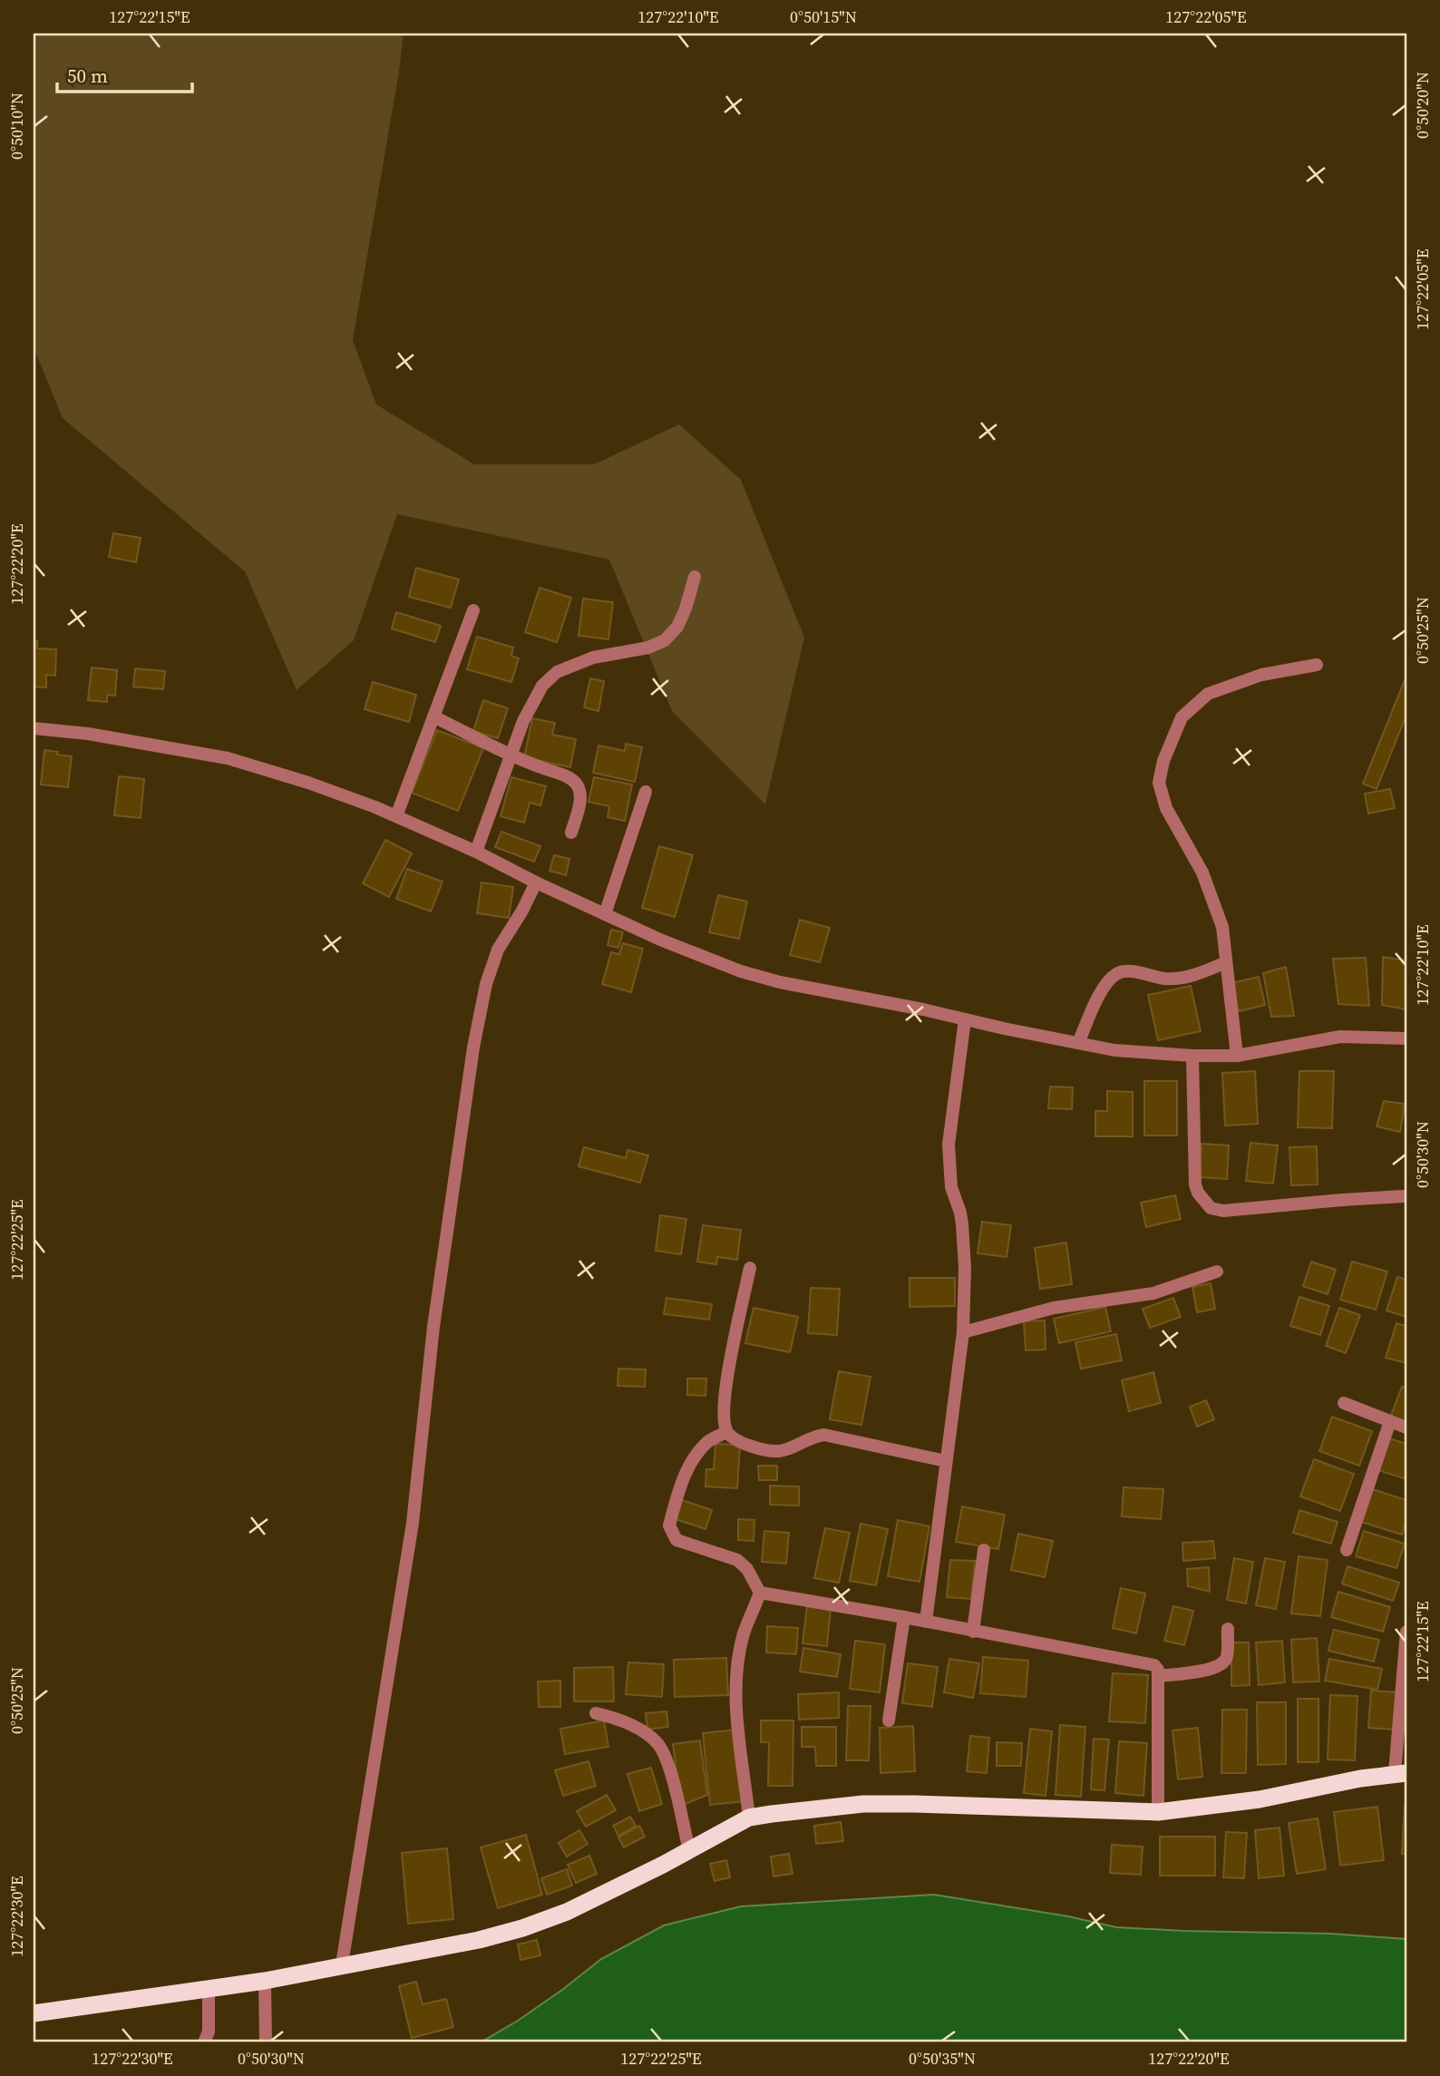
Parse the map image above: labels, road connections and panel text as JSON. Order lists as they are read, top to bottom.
{
  "scale_bar": "50 m",
  "coordinates": [
    "127°22'15\"E",
    "127°22'10\"E",
    "0°50'15\"N",
    "127°22'05\"E",
    "0°50'20\"N",
    "0°50'10\"N",
    "127°22'20\"E",
    "0°50'25\"N",
    "0°50'30\"N",
    "127°22'25\"E",
    "127°22'30\"E",
    "0°50'35\"N"
  ]
}
